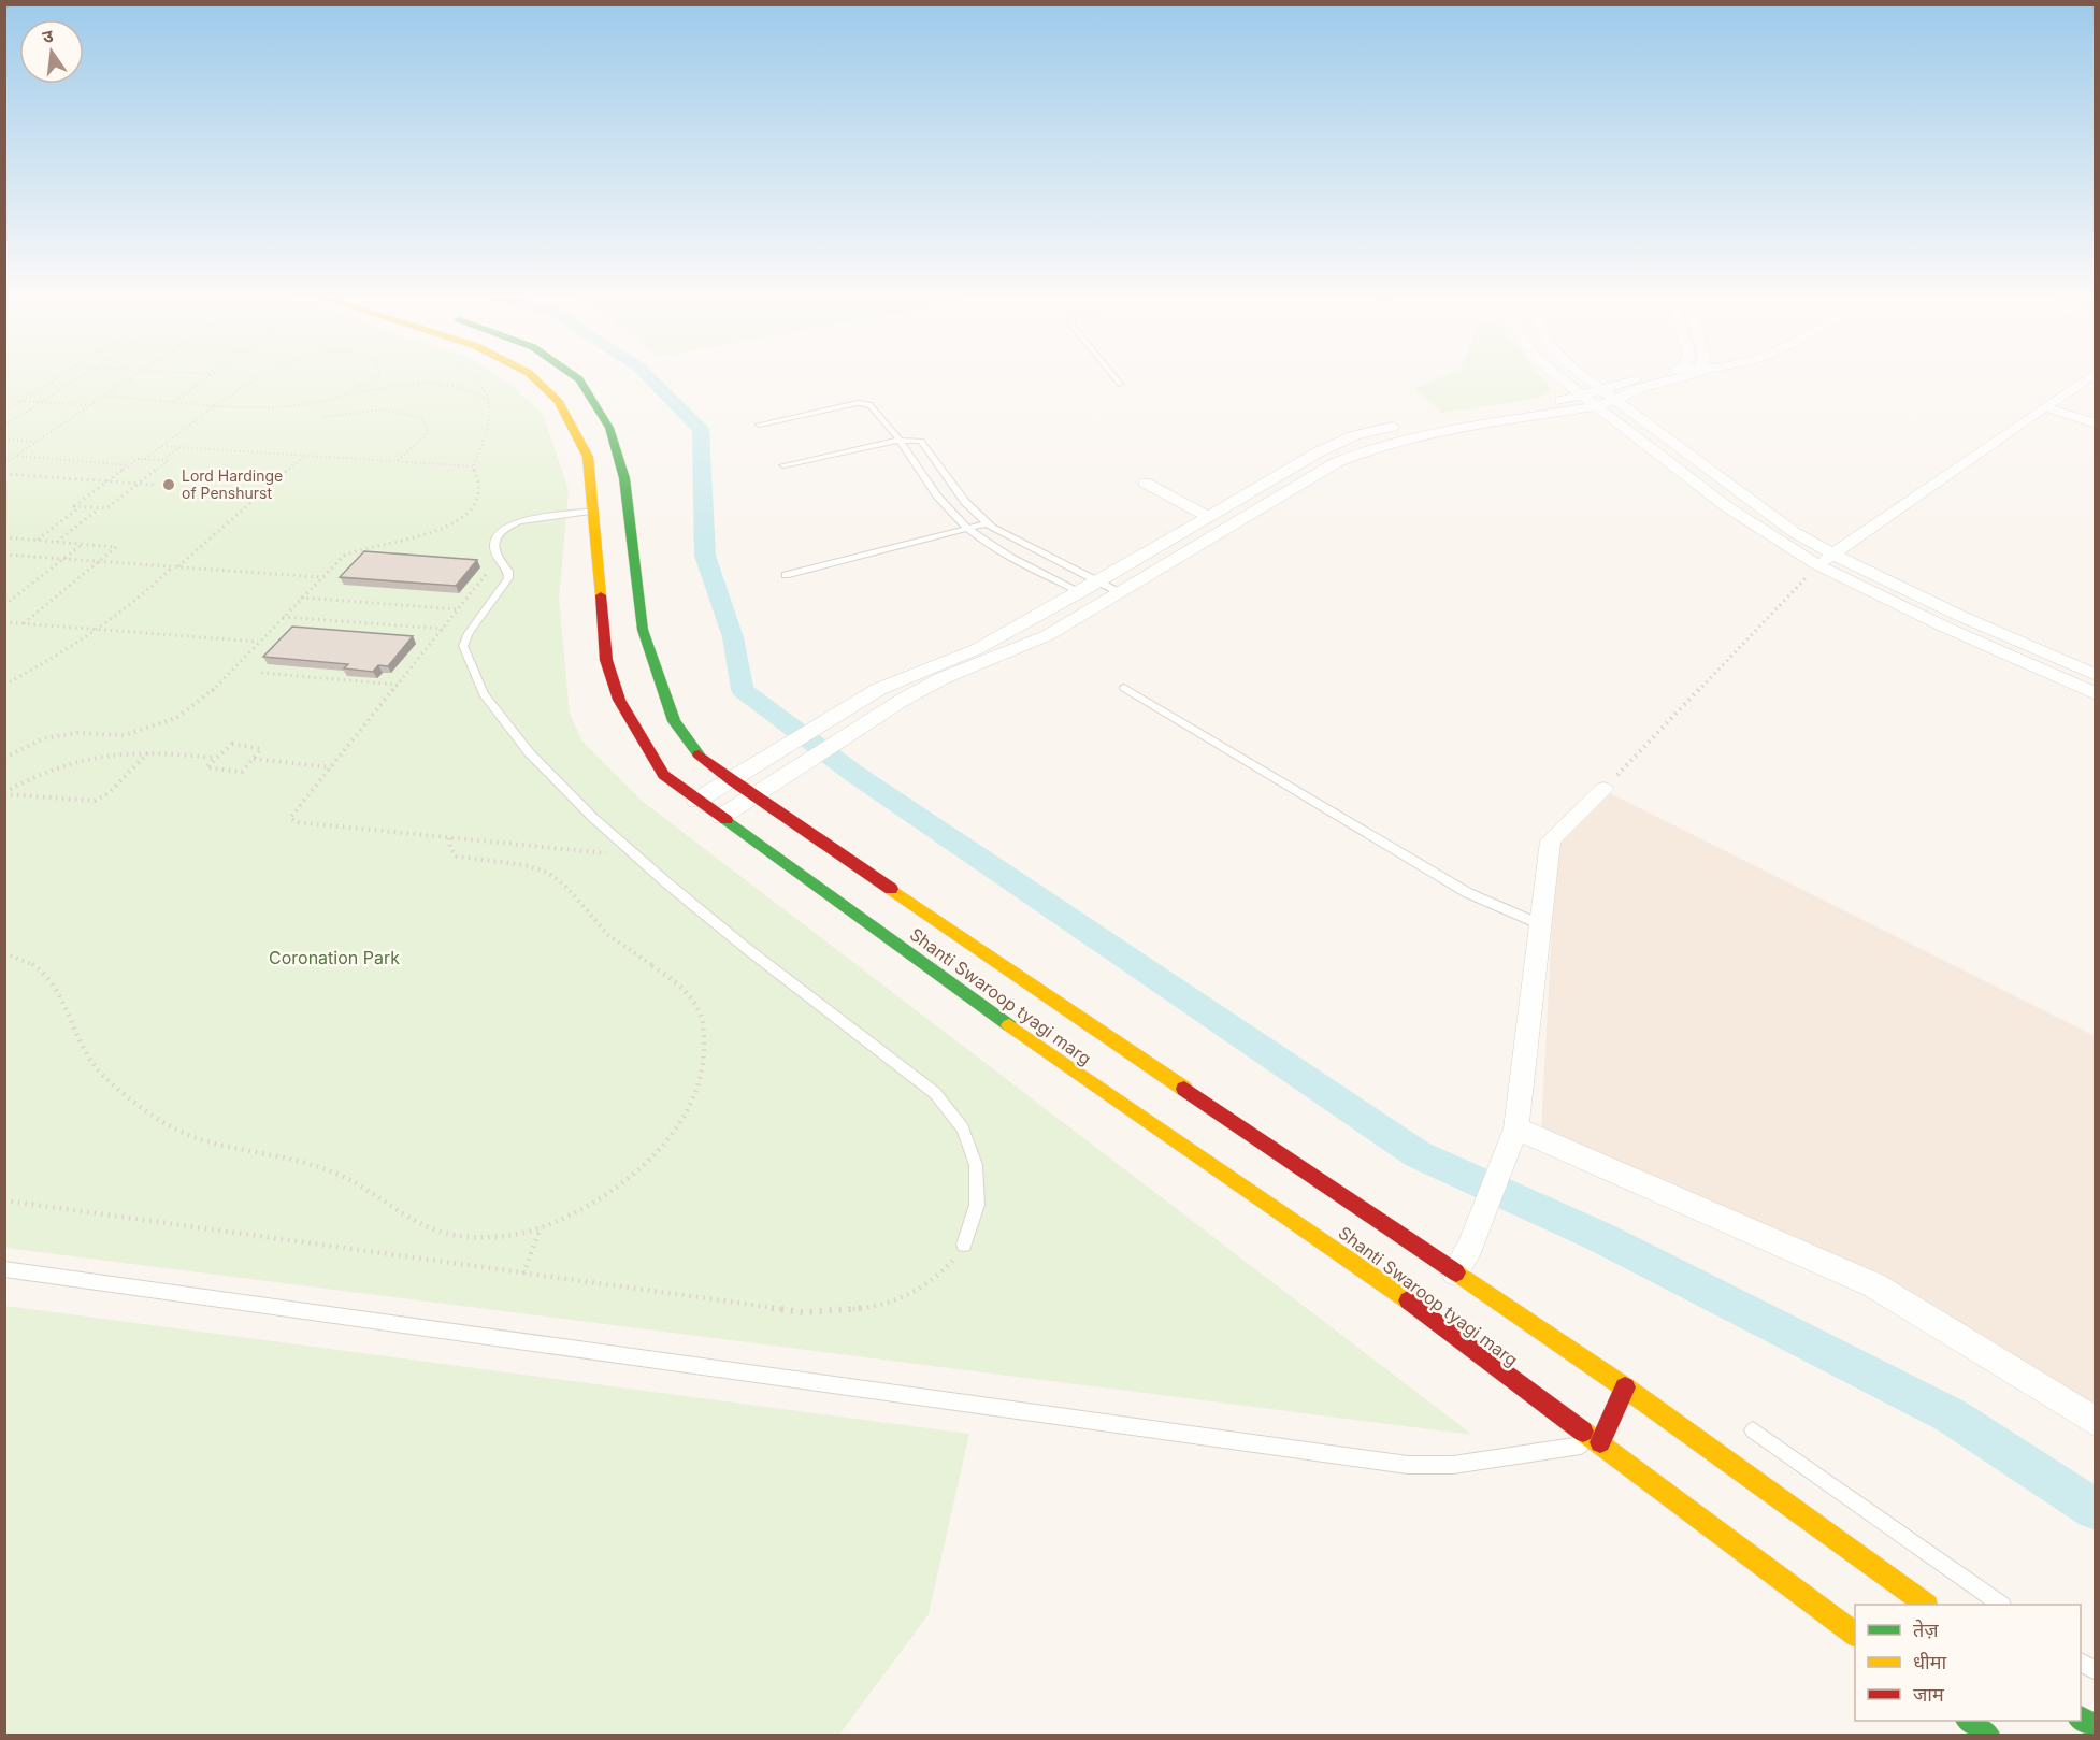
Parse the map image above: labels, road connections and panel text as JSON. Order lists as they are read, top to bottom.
{
  "streets": {
    "main road": ["Shanti Swaroop tyagi marg"]
  },
  "parks": ["Coronation Park"],
  "places": ["Lord Hardinge of Penshurst"],
  "legend": ["तेज़", "धीमा", "जाम"],
  "north": "top"
}
